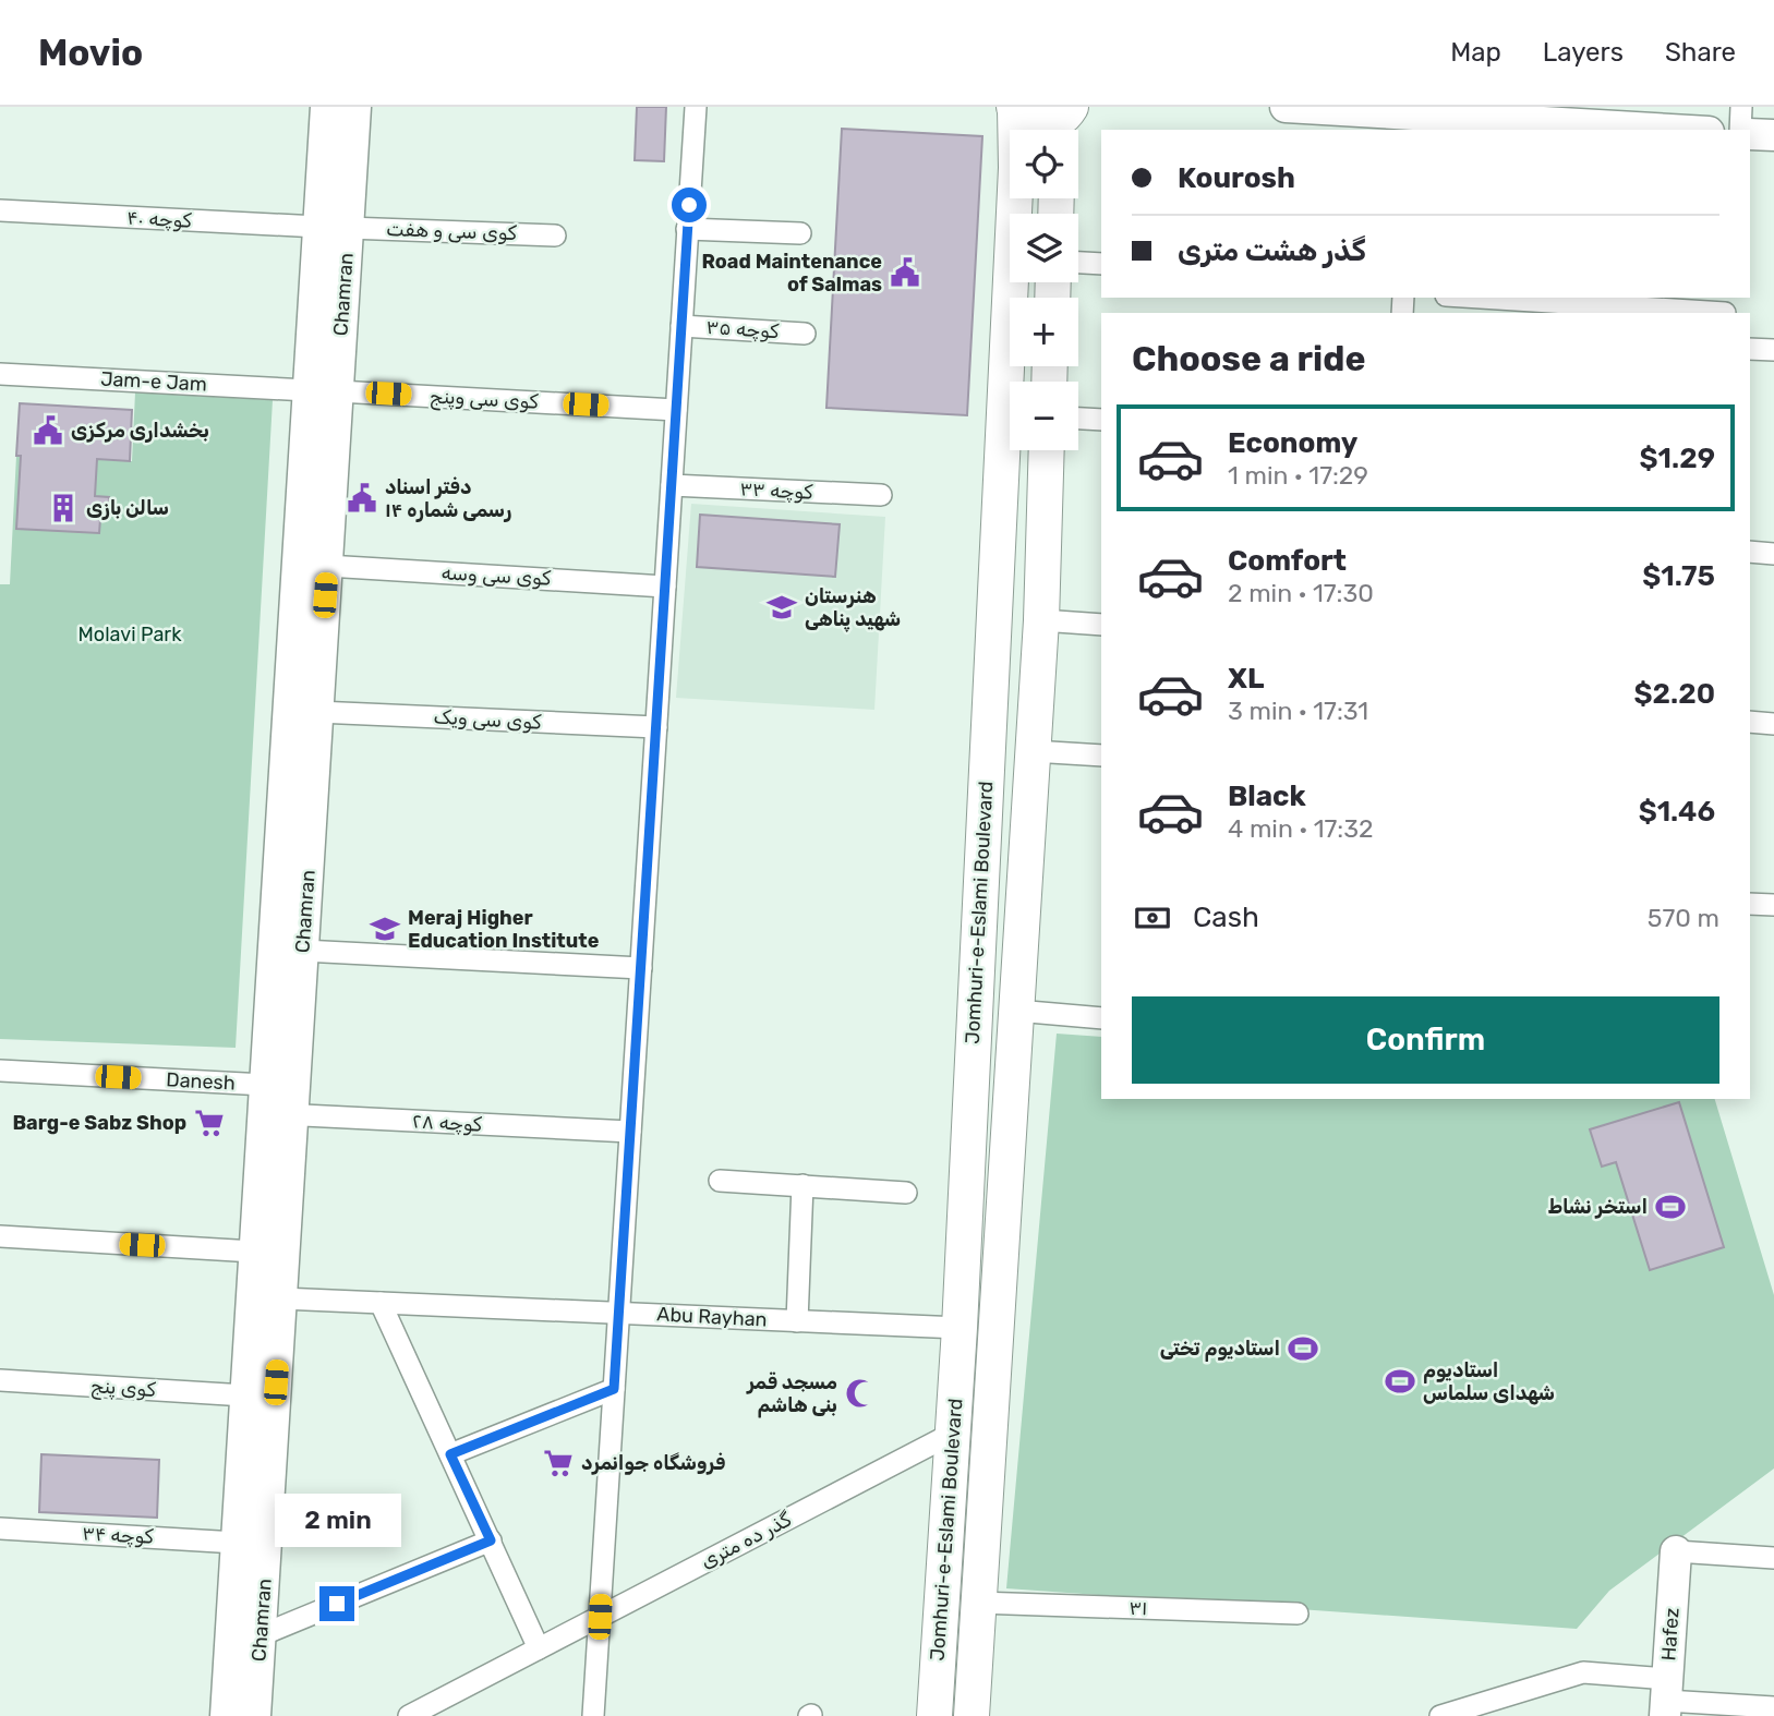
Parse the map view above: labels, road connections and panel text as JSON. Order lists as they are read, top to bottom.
{
  "streets": {
    "main road": ["Jomhuri-e-Eslami Boulevard"],
    "street": [
      "کوچه ۴۰",
      "کوی سی و هفت",
      "Chamran",
      "کوچه ۳۵",
      "Jam-e Jam",
      "کوی سی وپنج",
      "کوچه ۳۳",
      "کوی سی وسه",
      "کوی سی ویک",
      "Danesh",
      "کوچه ۲۸",
      "Abu Rayhan",
      "کوی پنج",
      "کوچه ۳۴",
      "گذر ده متری",
      "۳۱",
      "Hafez"
    ]
  },
  "crossings": [
    ["کوچه ۴۰", "کوی سی و هفت"],
    ["کوچه ۴۰", "Chamran"],
    ["کوی سی و هفت", "Chamran"],
    ["Chamran", "Jam-e Jam"],
    ["Chamran", "کوی سی وپنج"],
    ["Chamran", "کوی سی وسه"],
    ["Chamran", "کوی سی ویک"],
    ["Chamran", "Danesh"],
    ["Chamran", "کوچه ۲۸"],
    ["Chamran", "Abu Rayhan"],
    ["Chamran", "کوی پنج"],
    ["Chamran", "کوچه ۳۴"],
    ["Jam-e Jam", "کوی سی وپنج"],
    ["Jomhuri-e-Eslami Boulevard", "Abu Rayhan"],
    ["Jomhuri-e-Eslami Boulevard", "گذر ده متری"],
    ["Jomhuri-e-Eslami Boulevard", "۳۱"],
    ["Danesh", "کوچه ۲۸"]
  ],
  "parks": ["Molavi Park"],
  "places": {
    "public building": ["Road Maintenance of Salmas", "بخشداری مرکزی", "دفتر اسناد رسمی شماره ۱۴"],
    "building": ["سالن بازی"],
    "school or university": ["هنرستان شهید پناهی", "Meraj Higher Education Institute"],
    "supermarket": ["Barg-e Sabz Shop", "فروشگاه جوانمرد"],
    "sports": ["استخر نشاط", "استادیوم تختی", "استادیوم شهدای سلماس"],
    "mosque": ["مسجد قمر بنی هاشم"]
  },
  "page": {
    "header": "Movio",
    "nav": ["Map", "Layers", "Share"],
    "map_buttons": ["+", "−"],
    "banner": ["Kourosh", "گذر هشت متری"],
    "heading": "Choose a ride",
    "list": [
      {
        "name": "Economy",
        "note": "1 min · 17:29",
        "value": "$1.29"
      },
      {
        "name": "Comfort",
        "note": "2 min · 17:30",
        "value": "$1.75"
      },
      {
        "name": "XL",
        "note": "3 min · 17:31",
        "value": "$2.20"
      },
      {
        "name": "Black",
        "note": "4 min · 17:32",
        "value": "$1.46"
      }
    ],
    "pay": ["Cash", "570 m"],
    "buttons": "Confirm",
    "bubble": "2 min"
  }
}
